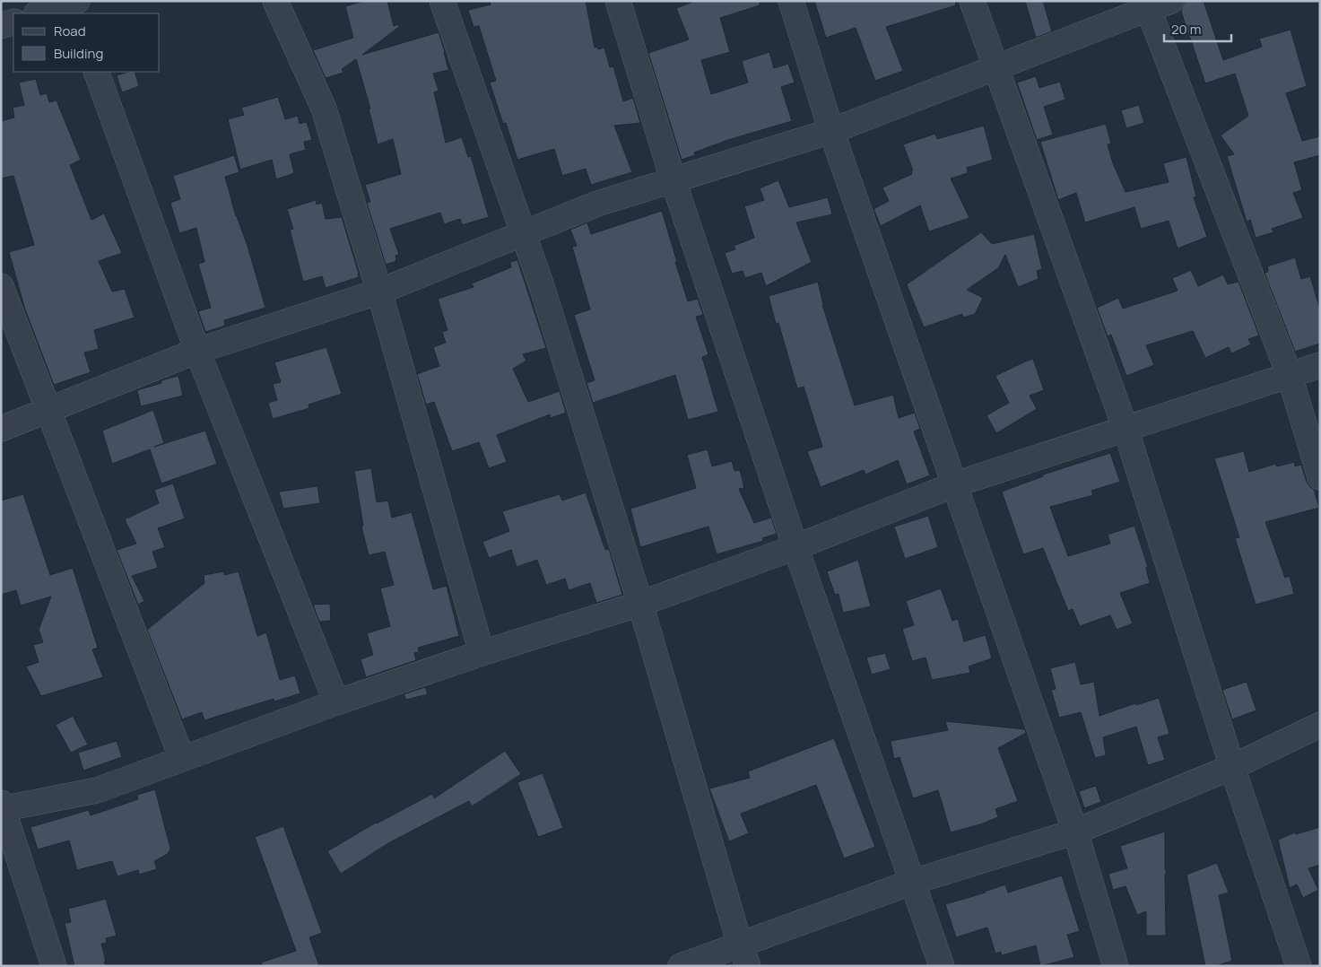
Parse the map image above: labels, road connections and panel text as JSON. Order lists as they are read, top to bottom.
{
  "legend": ["Road", "Building"],
  "scale_bar": "20 m"
}
